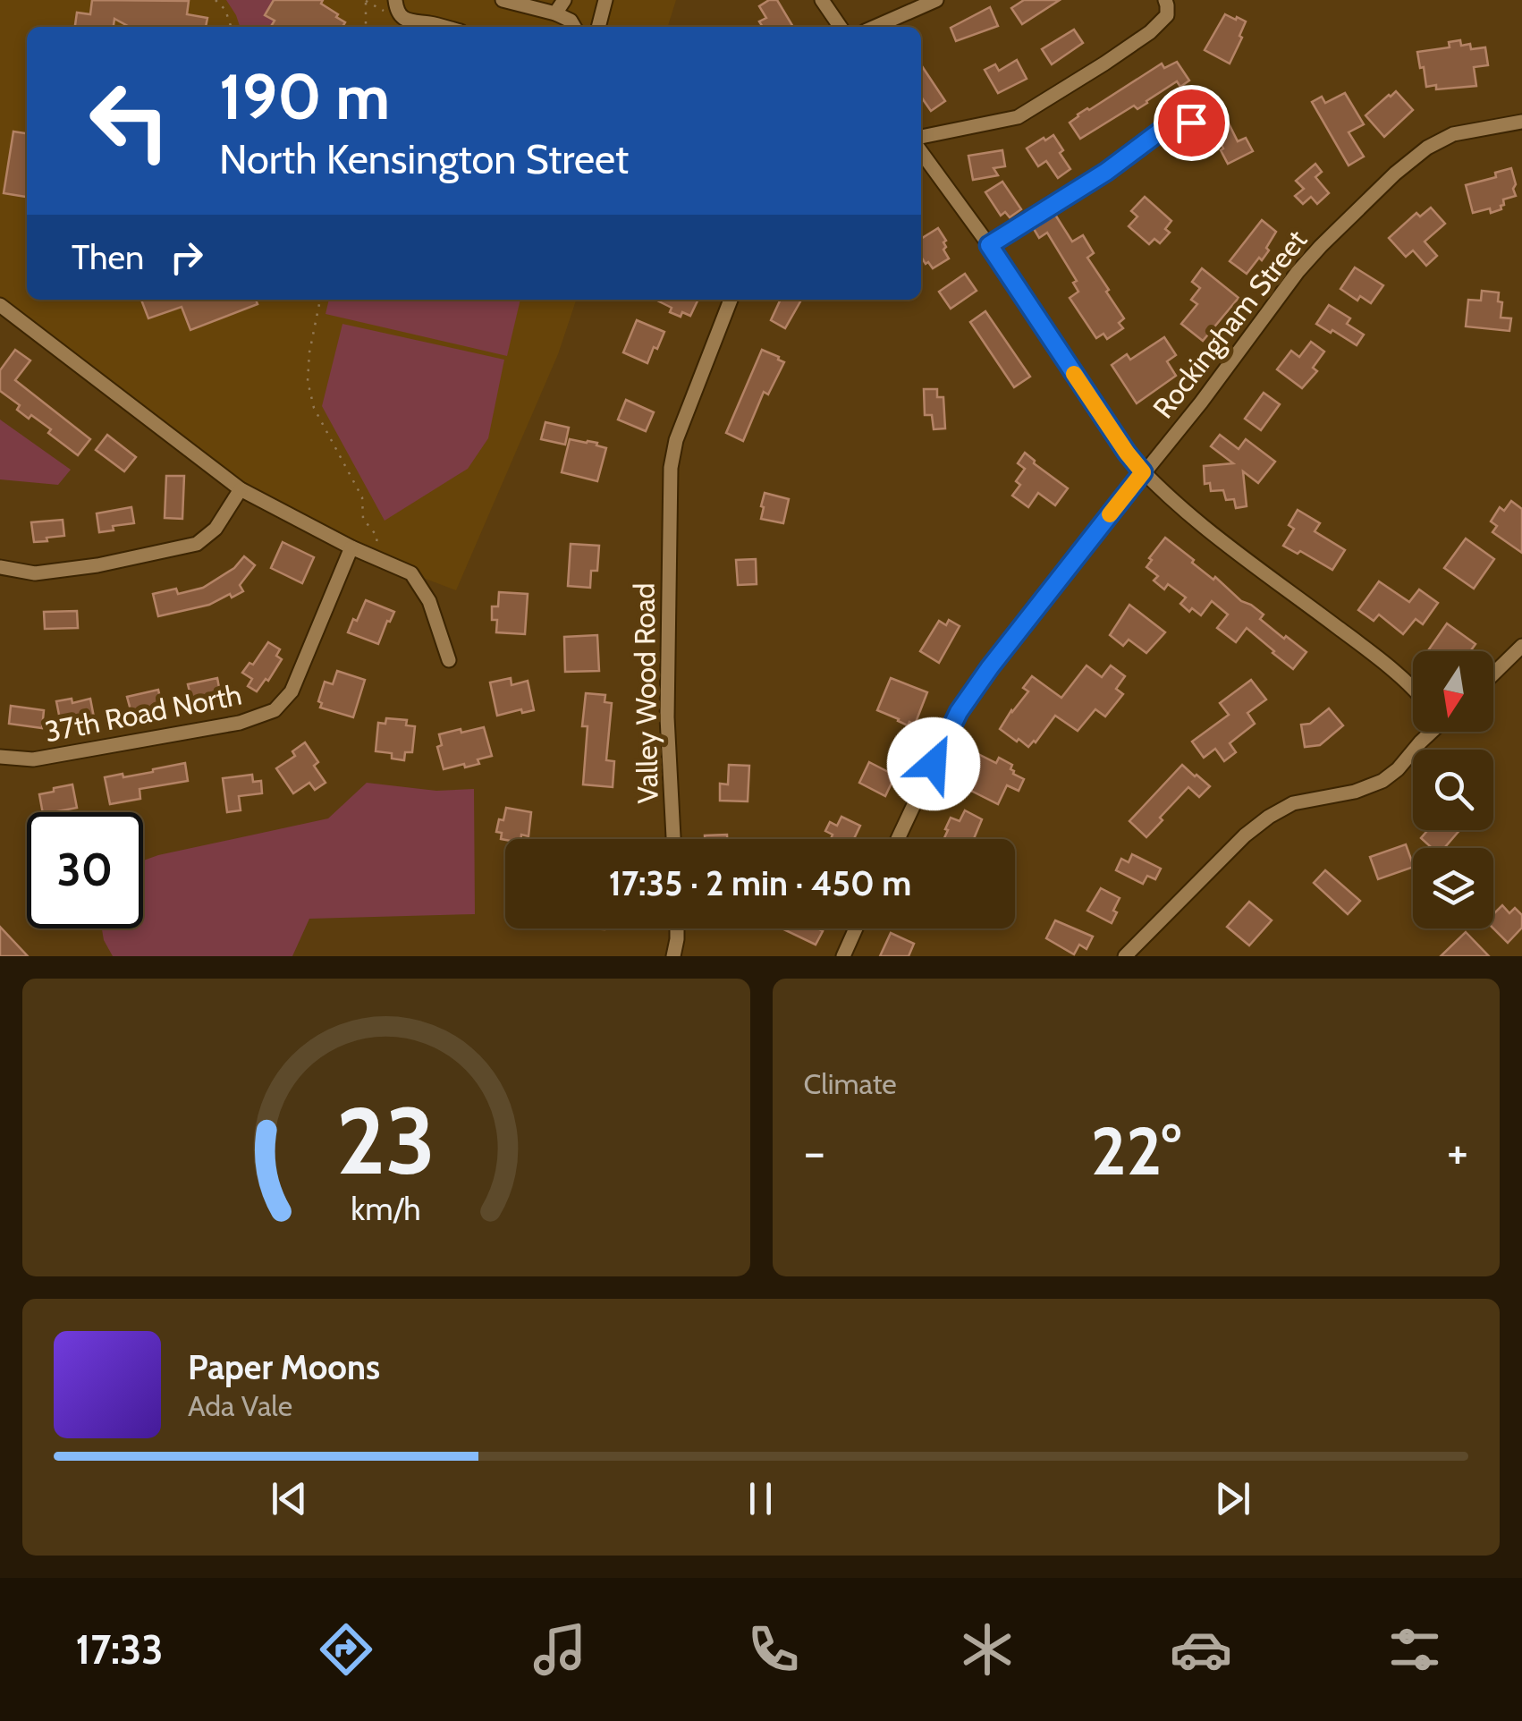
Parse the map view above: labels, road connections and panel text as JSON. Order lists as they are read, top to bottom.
{
  "streets": {
    "street": ["Rockingham Street", "Valley Wood Road", "37th Road North"]
  },
  "north": "bottom",
  "page": {
    "turn": ["190 m", "North Kensington Street"],
    "then": "Then",
    "limit": "30",
    "trip": "17:35 · 2 min · 450 m",
    "tile": "Climate",
    "heat": ["−", "22°", "+"],
    "song": ["Paper Moons", "Ada Vale"],
    "tabs": "17:33",
    "gauge": ["23", "km/h"]
  }
}
